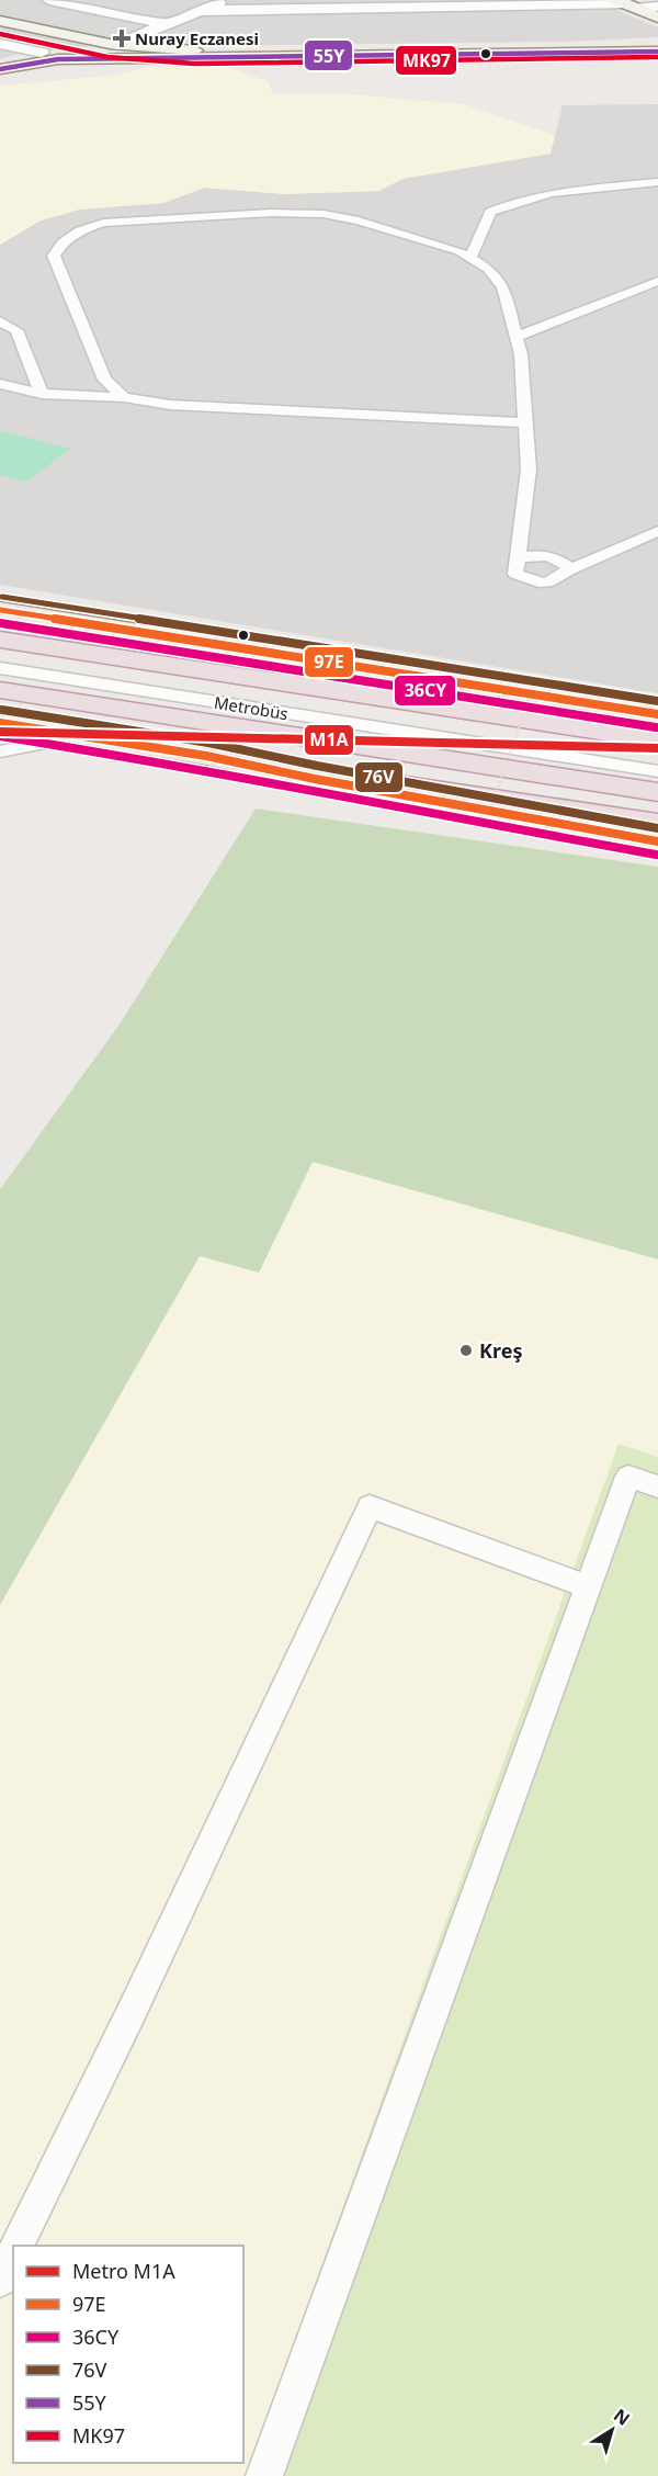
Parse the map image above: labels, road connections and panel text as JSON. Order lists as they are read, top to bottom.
{
  "streets": {
    "lane": ["Metrobüs"]
  },
  "places": {
    "health": ["Nuray Eczanesi"],
    "other": ["Kreş"]
  },
  "lines": [
    "transit line MK97",
    "transit line 55Y",
    "transit line 76V",
    "transit line 97E",
    "transit line 36CY",
    "metro line M1A"
  ],
  "legend": [
    "Metro M1A",
    "97E",
    "36CY",
    "76V",
    "55Y",
    "MK97"
  ],
  "north": "top right"
}
